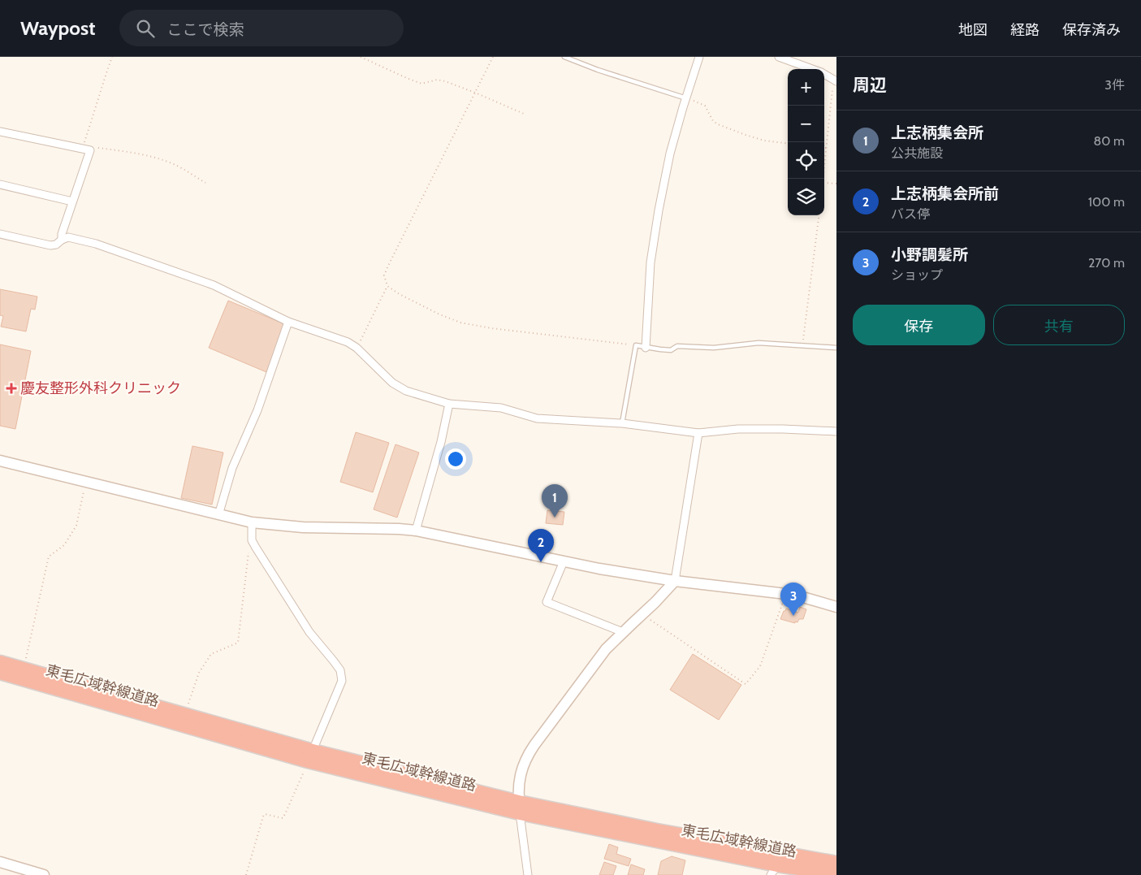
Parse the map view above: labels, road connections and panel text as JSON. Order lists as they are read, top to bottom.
{
  "streets": {
    "highway": ["東毛広域幹線道路"]
  },
  "places": {
    "health": ["慶友整形外科クリニック"]
  },
  "page": {
    "header": "Waypost",
    "search": "ここで検索",
    "nav": ["地図", "経路", "保存済み"],
    "heading": ["周辺", "3件"],
    "map_buttons": ["+", "−"],
    "list": [
      {
        "mark": "1",
        "name": "上志柄集会所",
        "note": "公共施設",
        "value": "80 m"
      },
      {
        "mark": "2",
        "name": "上志柄集会所前",
        "note": "バス停",
        "value": "100 m"
      },
      {
        "mark": "3",
        "name": "小野調髪所",
        "note": "ショップ",
        "value": "270 m"
      }
    ],
    "buttons": ["保存", "共有"],
    "pins": ["1", "2", "3"]
  }
}
